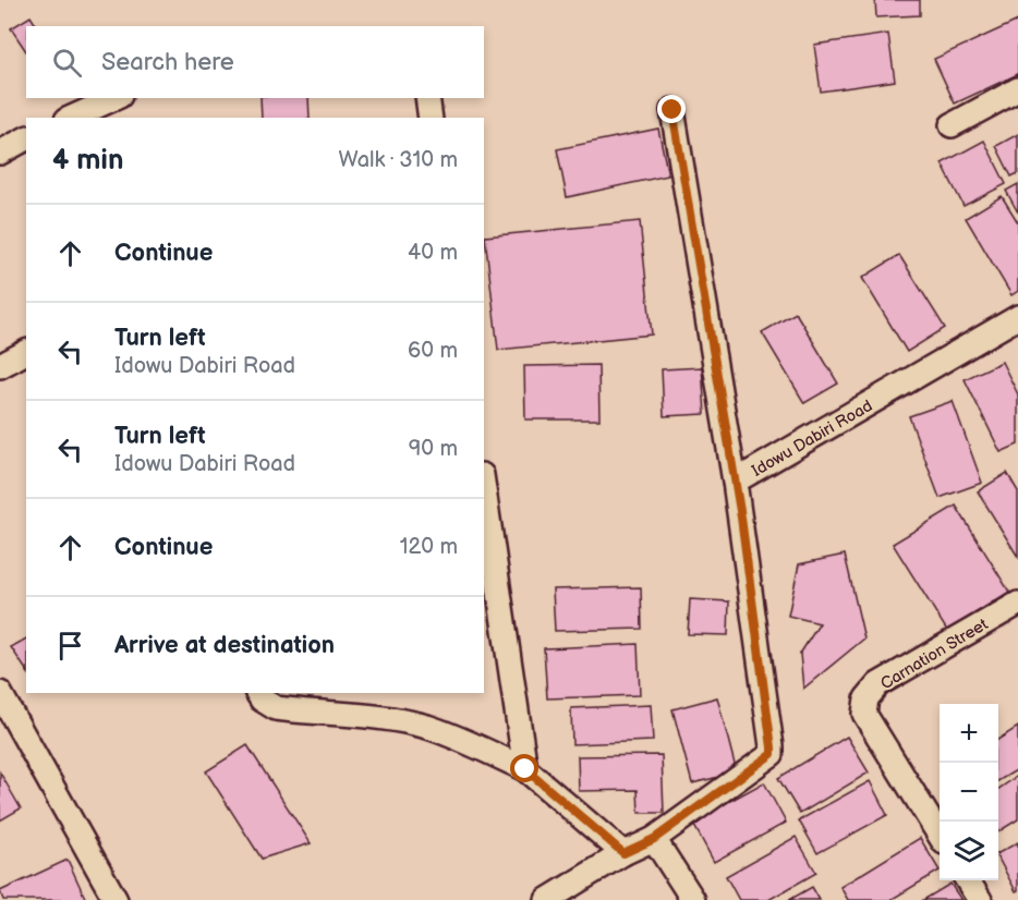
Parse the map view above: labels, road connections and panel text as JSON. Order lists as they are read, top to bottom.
{
  "streets": {
    "street": ["Idowu Dabiri Road", "Carnation Street"]
  },
  "page": {
    "search": "Search here",
    "heading": ["4 min", "Walk · 310 m"],
    "list": [
      ["Continue", "40 m"],
      ["Turn left", "Idowu Dabiri Road", "60 m"],
      ["Turn left", "Idowu Dabiri Road", "90 m"],
      ["Continue", "120 m"],
      "Arrive at destination"
    ],
    "map_buttons": ["+", "−"]
  }
}
